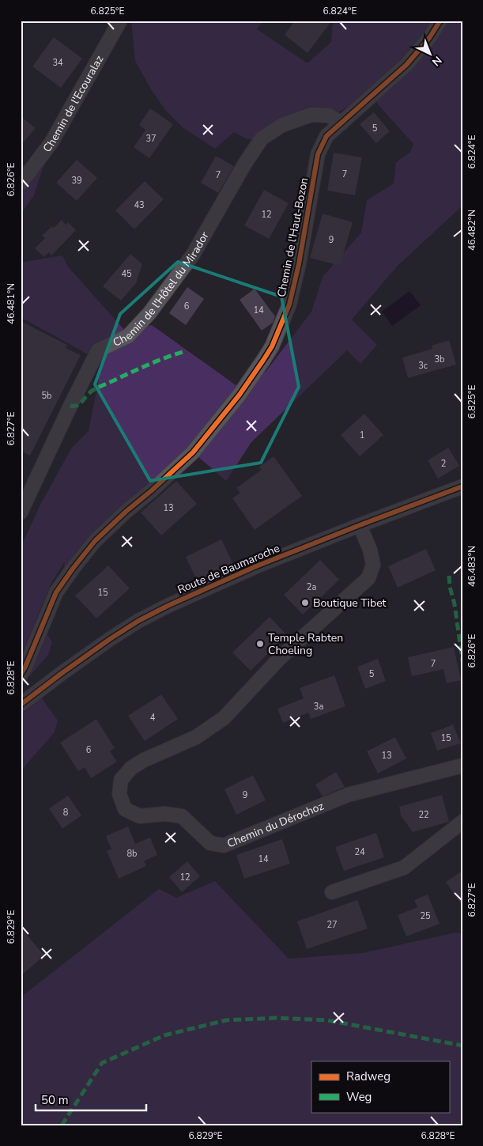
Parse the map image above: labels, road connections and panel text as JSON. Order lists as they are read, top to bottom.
{
  "streets": {
    "street": [
      "Chemin de l'Ecouralaz",
      "Chemin de l'Haut-Bozon",
      "Chemin de l'Hôtel du Mirador",
      "Route de Baumaroche",
      "Chemin du Dérochoz"
    ]
  },
  "crossings": [
    ["Chemin de l'Haut-Bozon", "Chemin de l'Hôtel du Mirador"],
    ["Route de Baumaroche", "Chemin du Dérochoz"]
  ],
  "places": ["Boutique Tibet", "Temple Rabten Choeling"],
  "house_numbers": [
    "34",
    "5",
    "37",
    "7",
    "7",
    "39",
    "43",
    "12",
    "9",
    "45",
    "6",
    "14",
    "3b",
    "3c",
    "5b",
    "1",
    "2",
    "13",
    "2a",
    "15",
    "7",
    "5",
    "3a",
    "4",
    "15",
    "6",
    "13",
    "9",
    "8",
    "22",
    "24",
    "8b",
    "14",
    "12",
    "25",
    "27"
  ],
  "legend": ["Radweg", "Weg"],
  "scale_bar": "50 m",
  "north": "bottom right",
  "coordinates": [
    "6.825°E",
    "6.824°E",
    "6.826°E",
    "46.482°N",
    "46.481°N",
    "6.827°E",
    "46.483°N",
    "6.828°E",
    "6.829°E"
  ]
}
